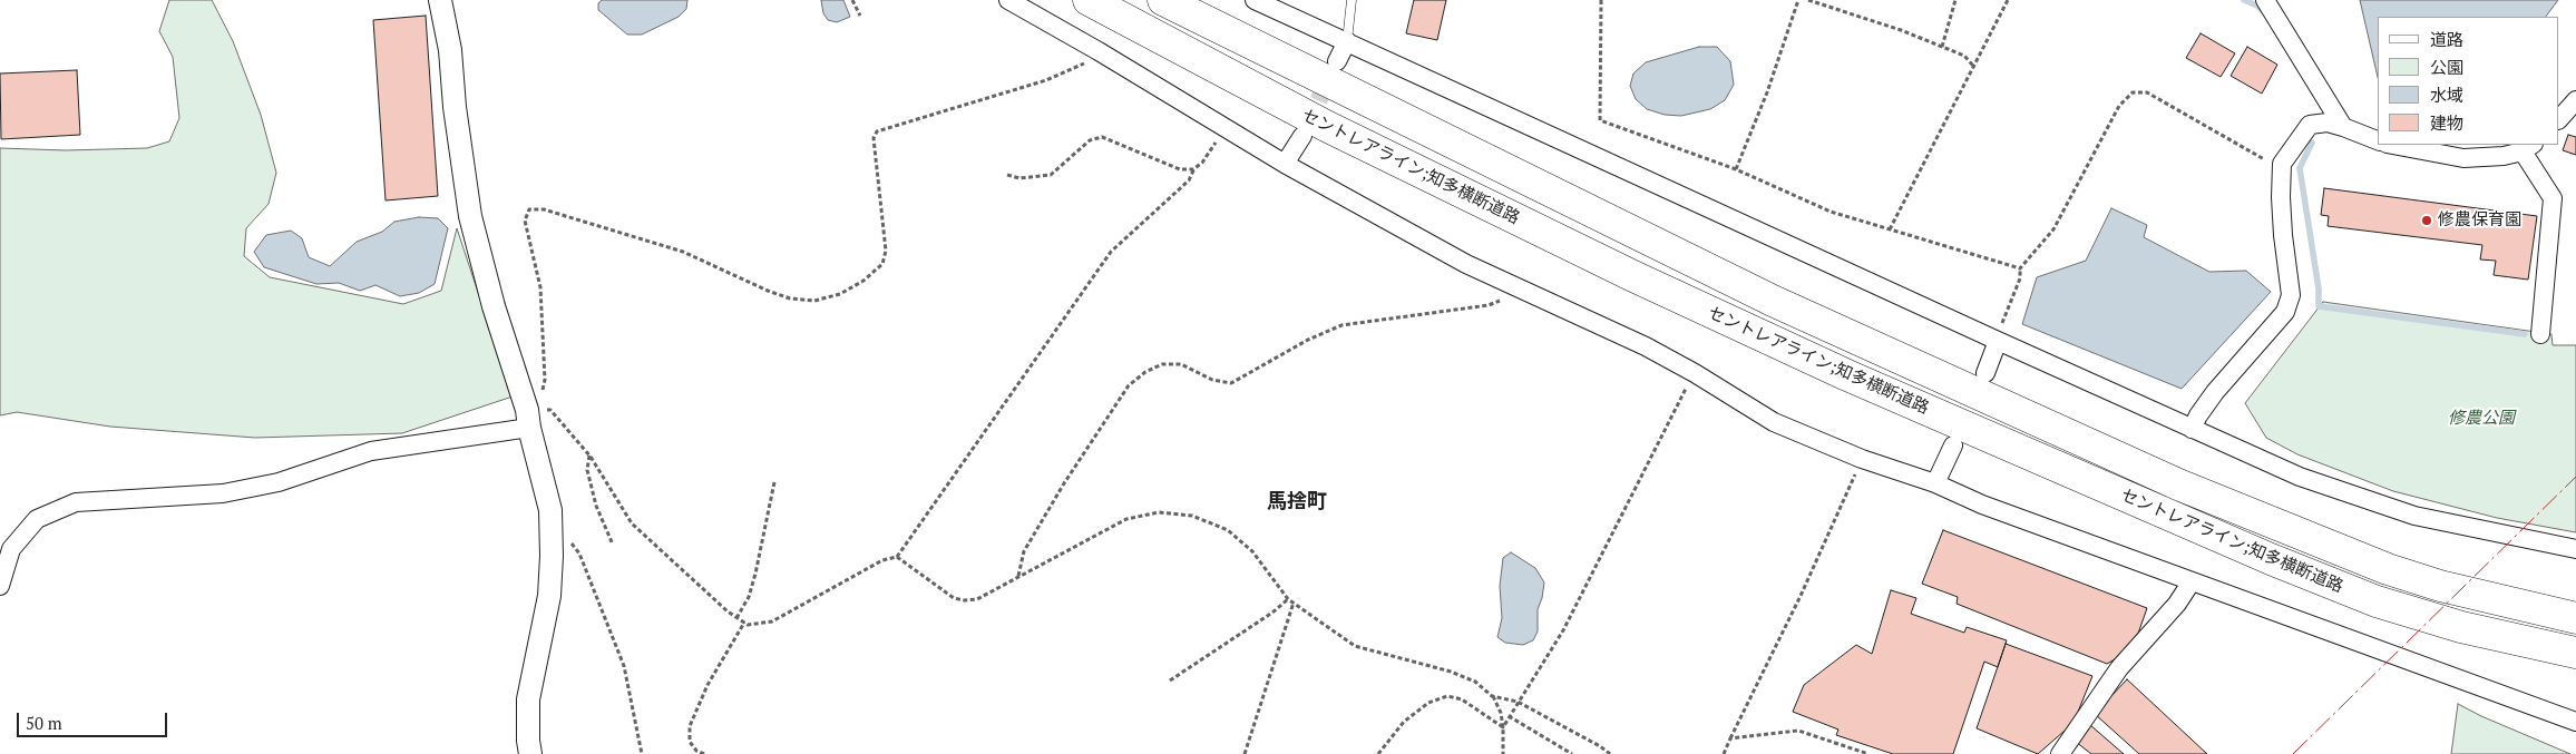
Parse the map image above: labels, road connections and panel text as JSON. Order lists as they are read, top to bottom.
{
  "streets": {
    "highway": ["セントレアライン;知多横断道路"]
  },
  "districts": ["馬捨町"],
  "parks": ["修農公園"],
  "places": ["修農保育園"],
  "legend": [
    "道路",
    "公園",
    "水域",
    "建物"
  ],
  "scale_bar": "50 m"
}
